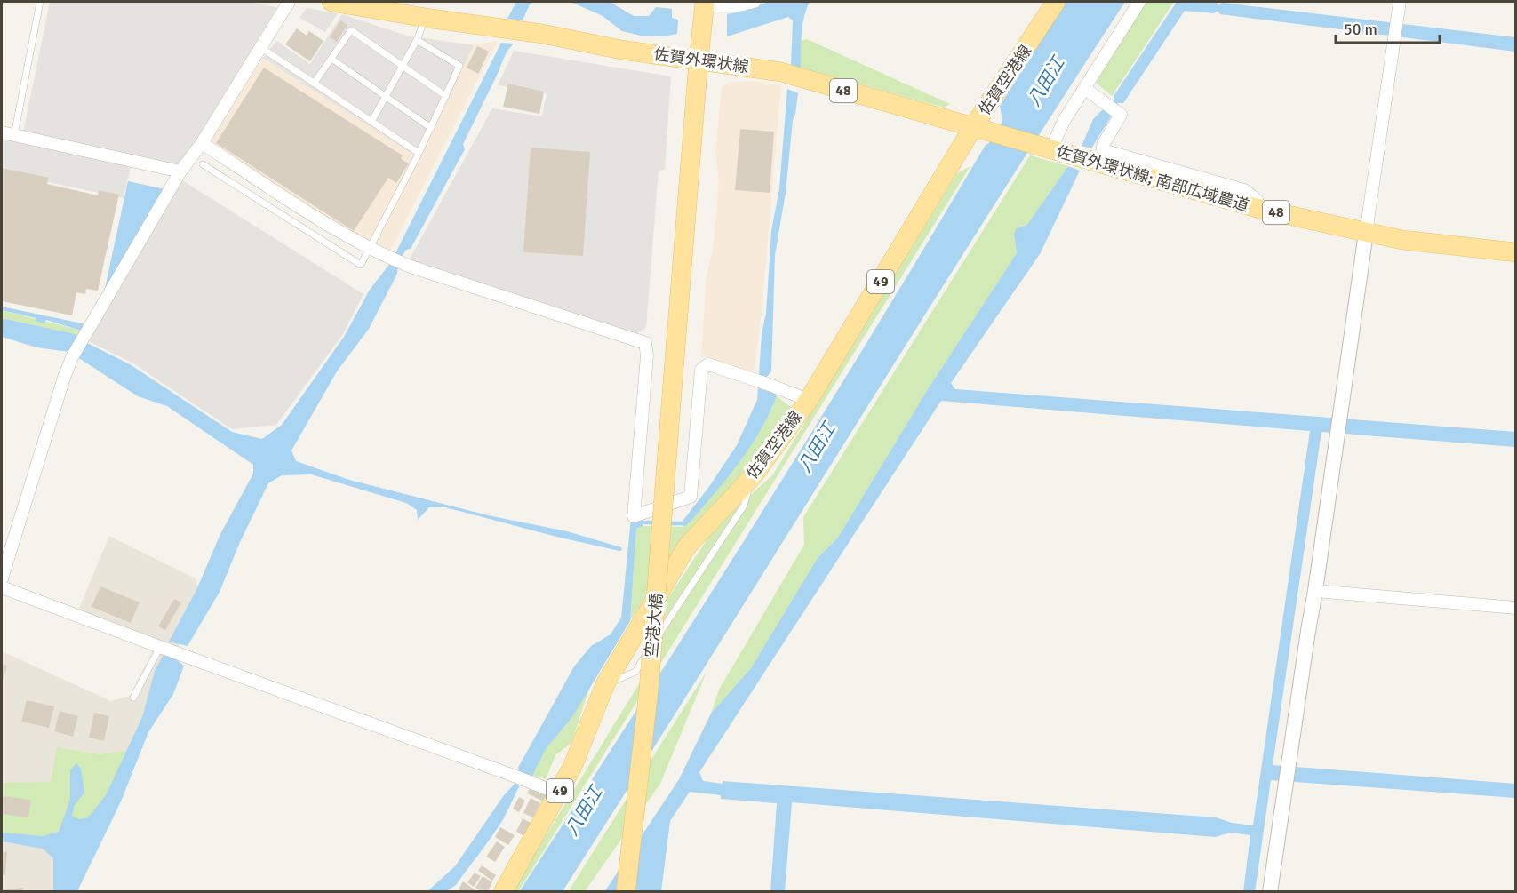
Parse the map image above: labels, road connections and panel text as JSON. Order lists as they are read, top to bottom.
{
  "streets": {
    "main road": [
      "佐賀外環状線",
      "佐賀空港線",
      "48",
      "佐賀外環状線; 南部広域農道",
      "49",
      "空港大橋"
    ]
  },
  "crossings": [
    ["佐賀外環状線", "佐賀空港線"],
    ["佐賀外環状線", "48"],
    ["佐賀外環状線", "空港大橋"],
    ["佐賀空港線", "48"],
    ["48", "佐賀外環状線; 南部広域農道"]
  ],
  "water": ["八田江"],
  "scale_bar": "50 m"
}
